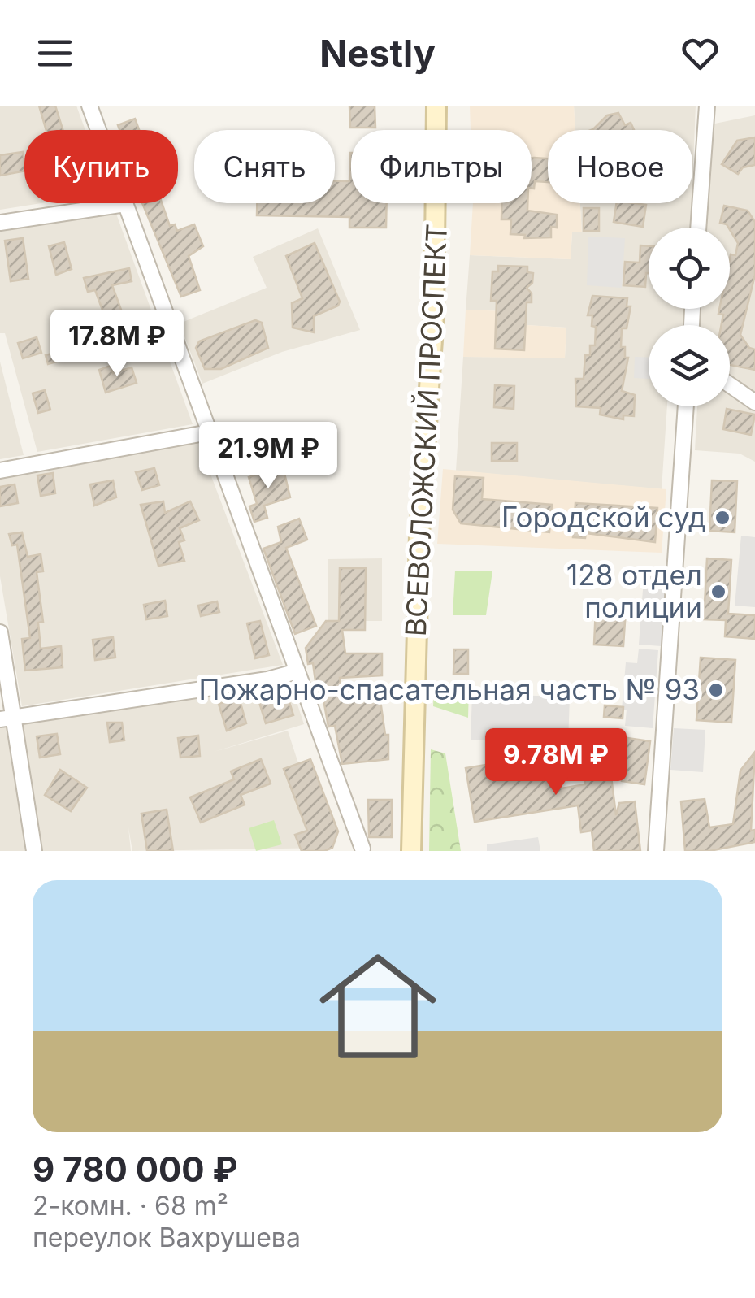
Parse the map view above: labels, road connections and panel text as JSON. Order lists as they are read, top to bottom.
{
  "streets": {
    "street": ["ВСЕВОЛОЖСКИЙ ПРОСПЕКТ"]
  },
  "places": ["Городской суд", "128 отдел полиции", "Пожарно-спасательная часть № 93"],
  "page": {
    "header": "Nestly",
    "chip": [
      "Купить",
      "Снять",
      "Фильтры",
      "Новое"
    ],
    "price": ["17.8M ₽", "21.9M ₽", "9.78M ₽"],
    "list": [
      {
        "name": "9 780 000 ₽",
        "note": "2-комн. · 68 m² · переулок Вахрушева"
      }
    ]
  }
}
